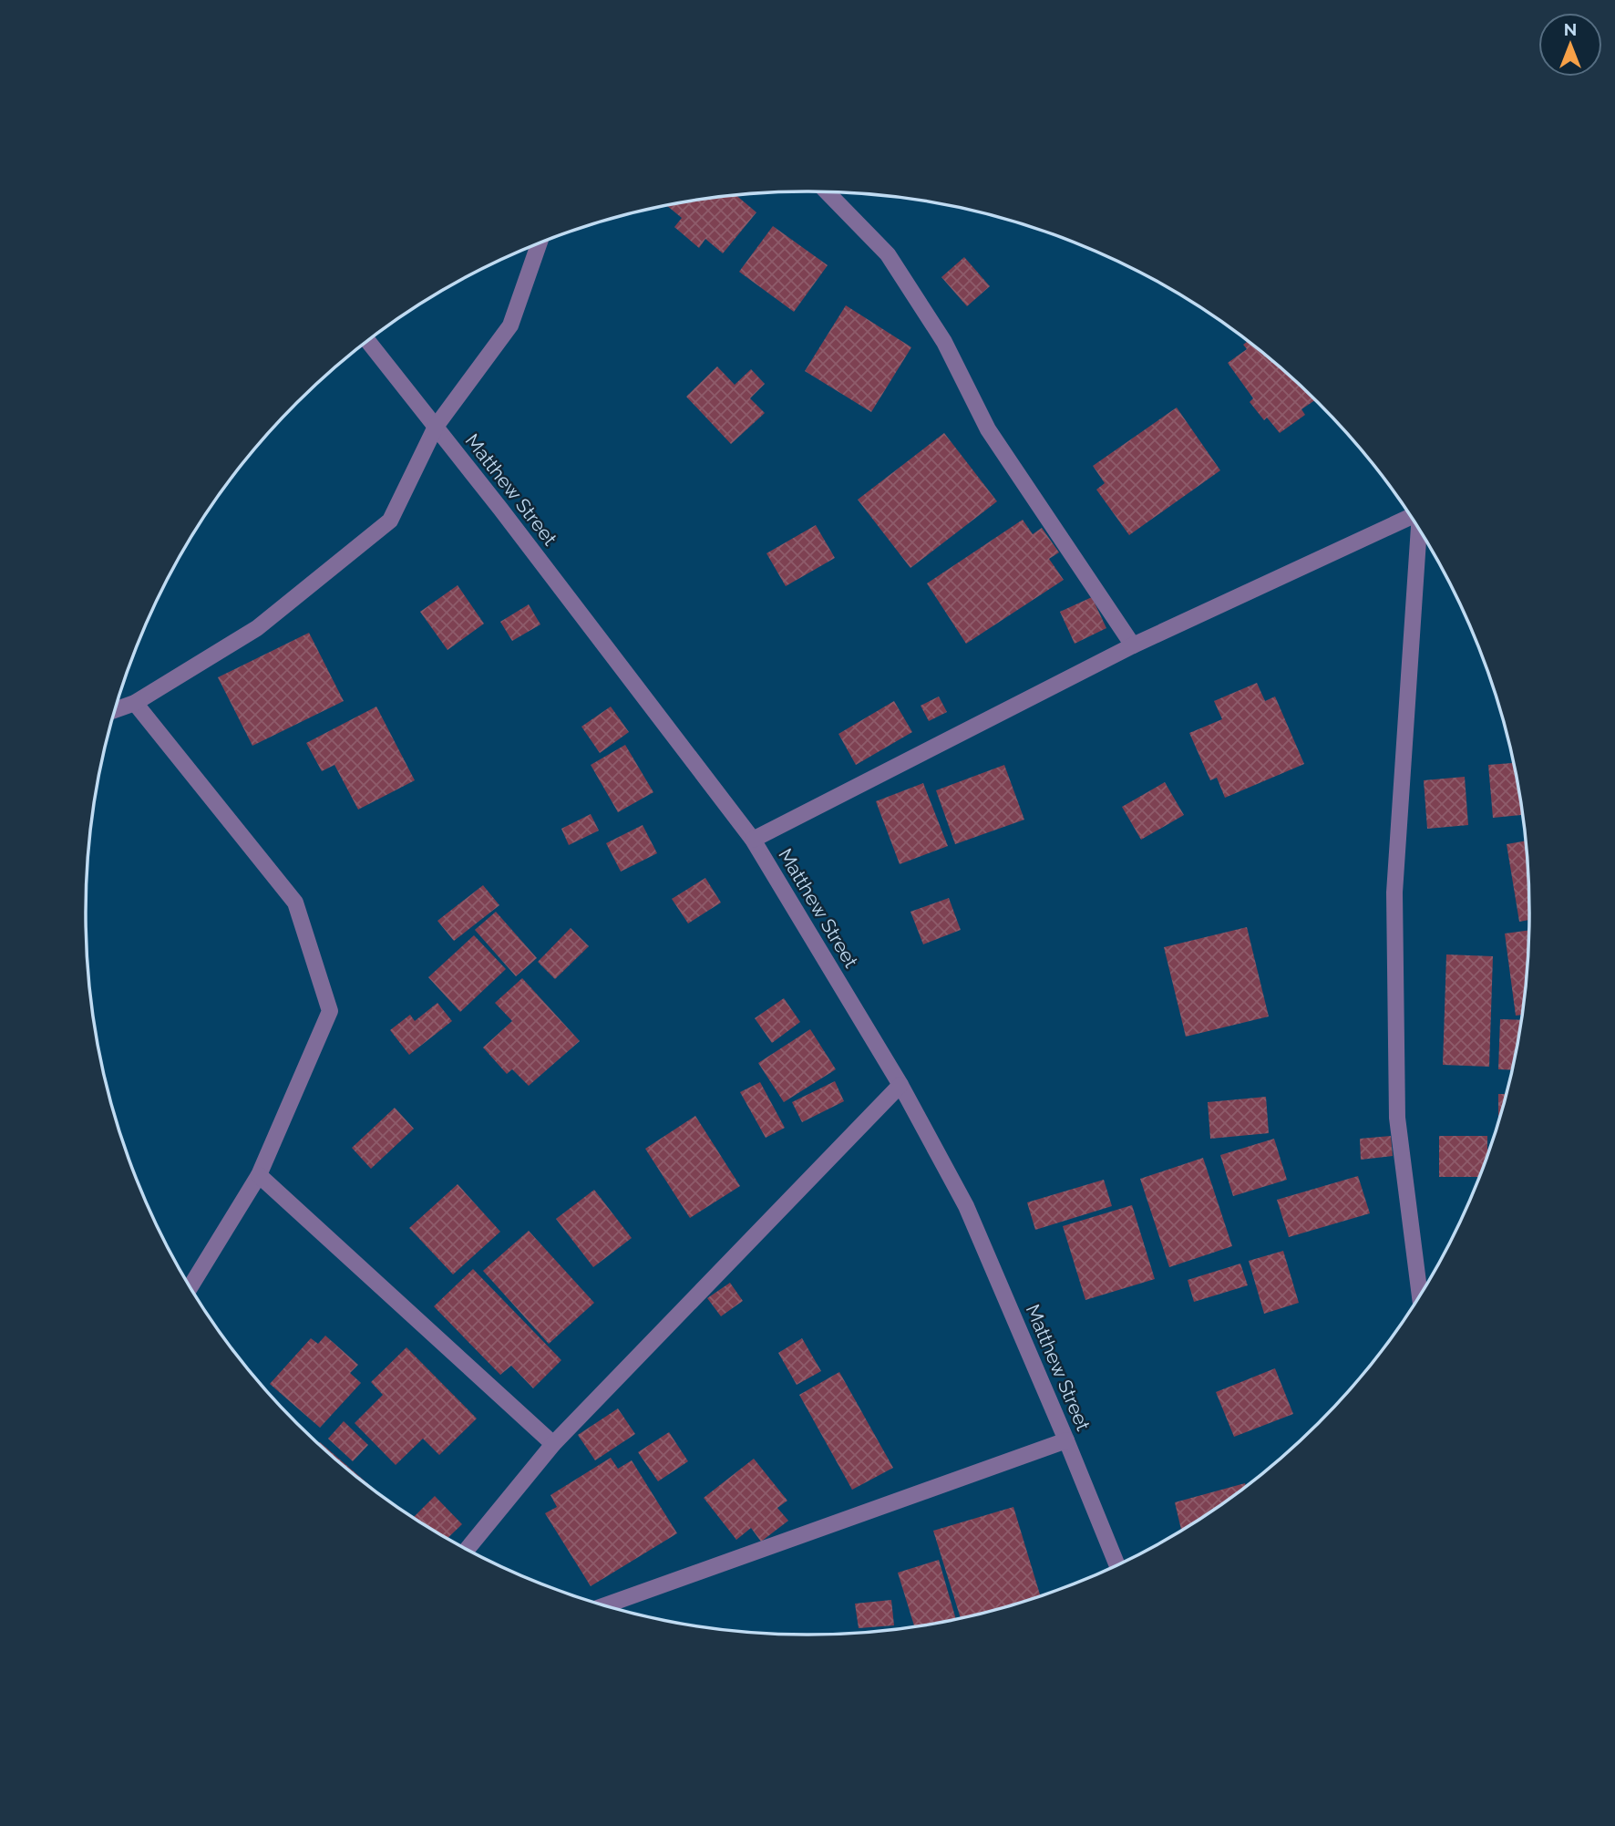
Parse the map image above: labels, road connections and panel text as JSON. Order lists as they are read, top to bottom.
{
  "streets": {
    "street": ["Matthew Street"]
  },
  "north": "top"
}
